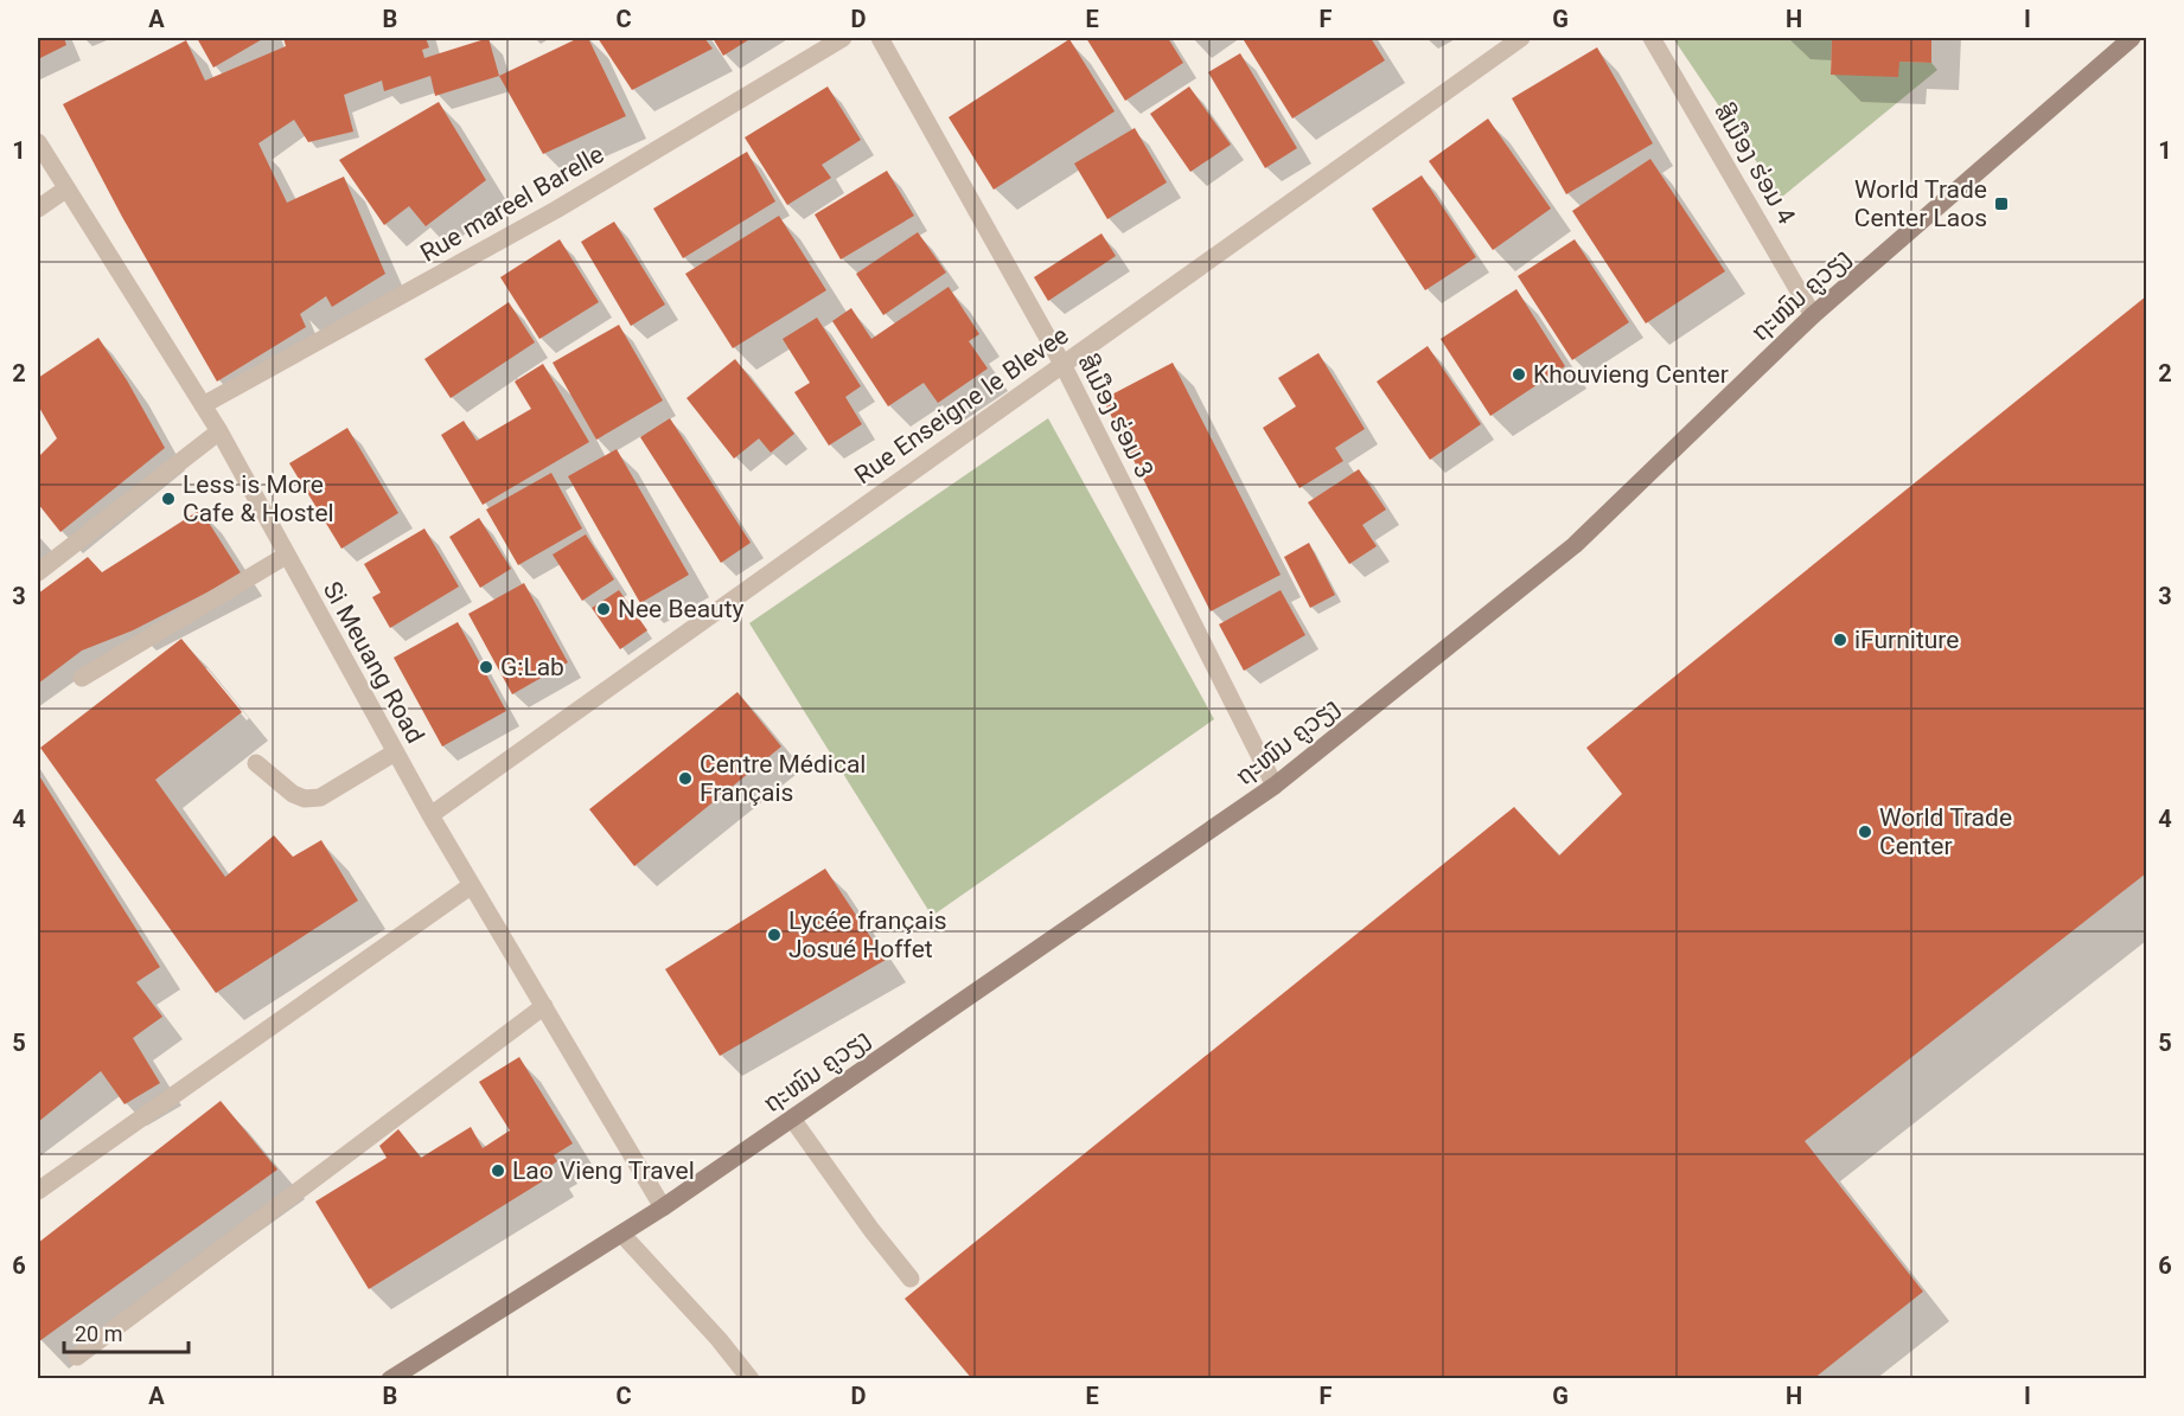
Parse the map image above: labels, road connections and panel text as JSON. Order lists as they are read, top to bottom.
{
  "streets": {
    "street": [
      "ສີເມືອງ ຮ່ອມ 4",
      "Rue mareel Barelle",
      "ຖະໜົນ ຄູວຽງ",
      "Rue Enseigne le Blevee",
      "ສີເມືອງ ຮ່ອມ 3",
      "Si Meuang Road"
    ]
  },
  "crossings": [
    ["ສີເມືອງ ຮ່ອມ 4", "ຖະໜົນ ຄູວຽງ"],
    ["Rue mareel Barelle", "Si Meuang Road"],
    ["ຖະໜົນ ຄູວຽງ", "ສີເມືອງ ຮ່ອມ 3"],
    ["ຖະໜົນ ຄູວຽງ", "Si Meuang Road"],
    ["Rue Enseigne le Blevee", "ສີເມືອງ ຮ່ອມ 3"],
    ["Rue Enseigne le Blevee", "Si Meuang Road"]
  ],
  "places": {
    "transit": ["World Trade Center Laos"],
    "other": [
      "Khouvieng Center",
      "Less is More Cafe & Hostel",
      "Nee Beauty",
      "iFurniture",
      "G:Lab",
      "Centre Médical Français",
      "World Trade Center",
      "Lycée français Josué Hoffet",
      "Lao Vieng Travel"
    ]
  },
  "scale_bar": "20 m",
  "grid": {
    "columns": [
      "A",
      "B",
      "C",
      "D",
      "E",
      "F",
      "G",
      "H",
      "I"
    ],
    "rows": [
      "1",
      "2",
      "3",
      "4",
      "5",
      "6"
    ]
  }
}
